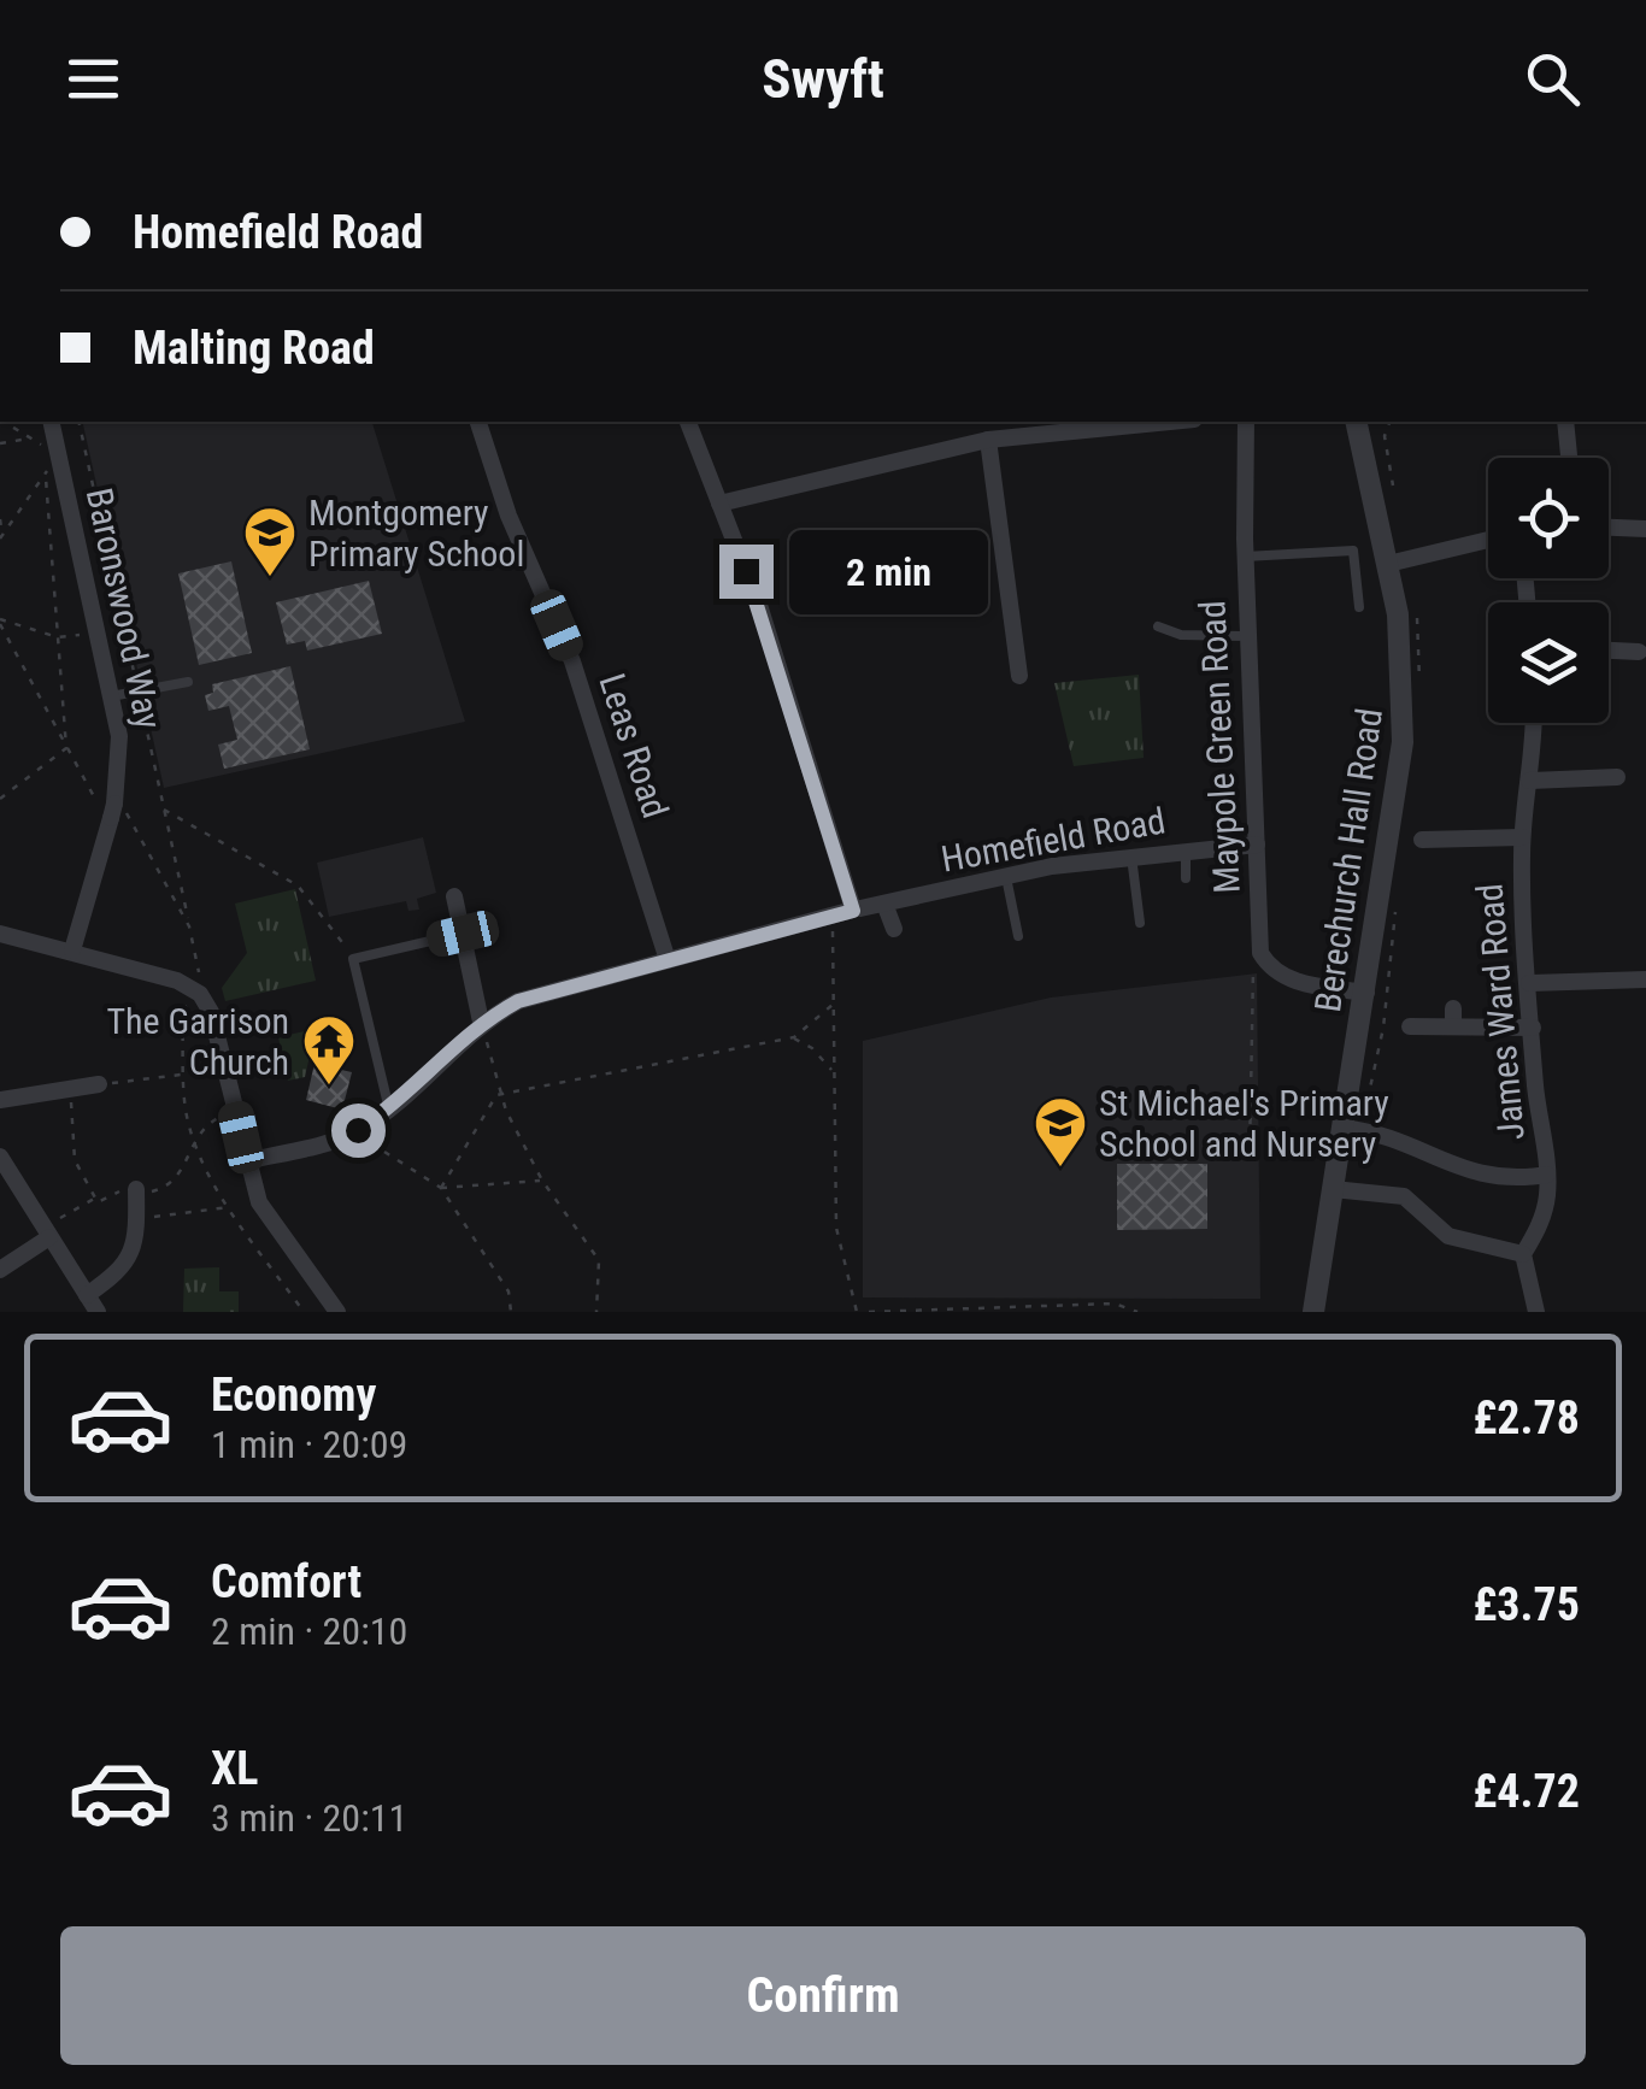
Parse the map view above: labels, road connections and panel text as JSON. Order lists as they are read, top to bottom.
{
  "streets": {
    "street": [
      "Baronswood Way",
      "Leas Road",
      "Maypole Green Road",
      "Homefield Road",
      "Berechurch Hall Road",
      "James Ward Road"
    ]
  },
  "crossings": [
    ["Leas Road", "Homefield Road"],
    ["Maypole Green Road", "Homefield Road"]
  ],
  "places": {
    "school or university": ["Montgomery Primary School", "St Michael's Primary School and Nursery"],
    "temple": ["The Garrison Church"]
  },
  "page": {
    "header": "Swyft",
    "banner": ["Homefield Road", "Malting Road"],
    "bubble": "2 min",
    "list": [
      {
        "name": "Economy",
        "note": "1 min · 20:09",
        "value": "£2.78"
      },
      {
        "name": "Comfort",
        "note": "2 min · 20:10",
        "value": "£3.75"
      },
      {
        "name": "XL",
        "note": "3 min · 20:11",
        "value": "£4.72"
      }
    ],
    "buttons": "Confirm"
  }
}
